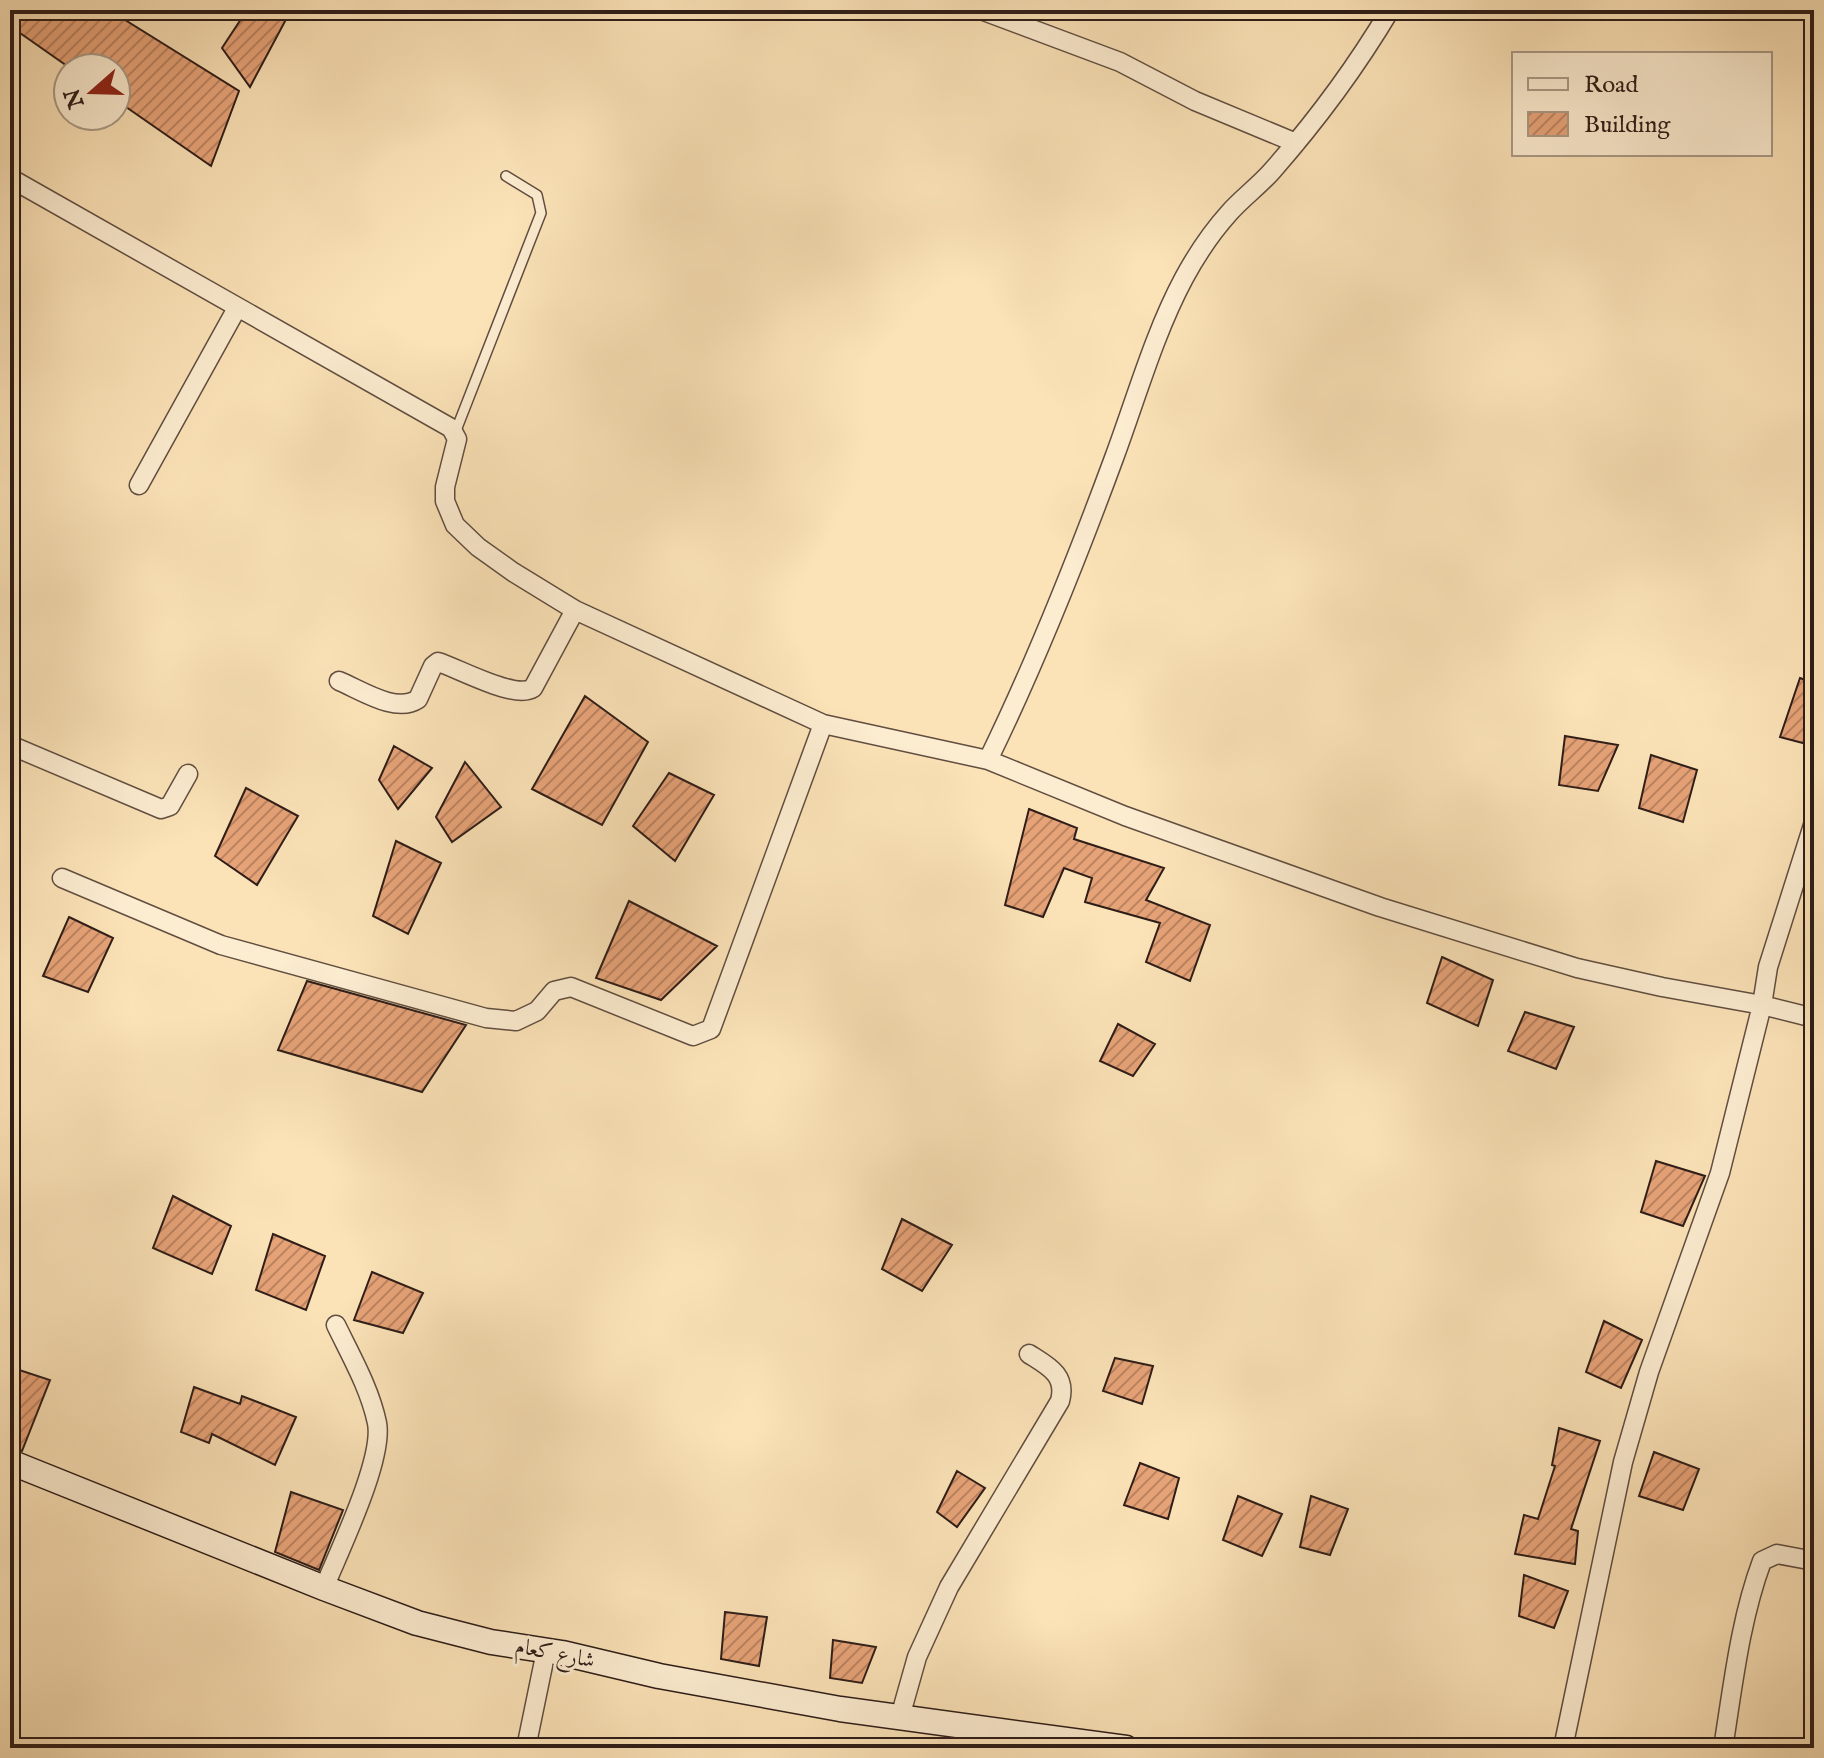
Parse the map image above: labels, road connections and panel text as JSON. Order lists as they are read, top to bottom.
{
  "streets": {
    "street": ["شارع كعام"]
  },
  "legend": ["Road", "Building"],
  "north": "left"
}
